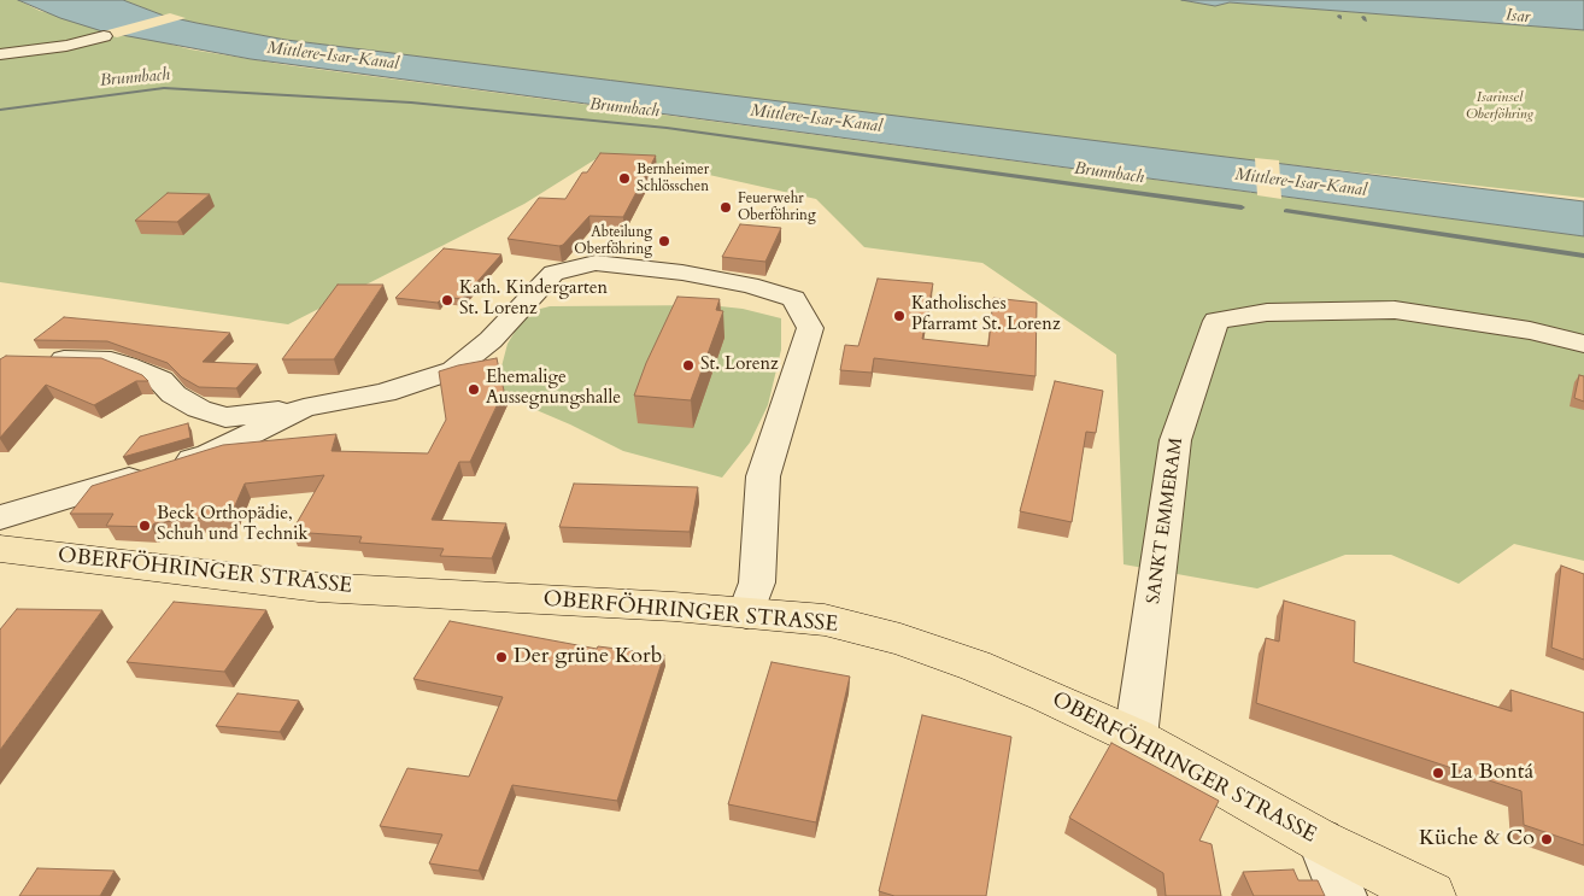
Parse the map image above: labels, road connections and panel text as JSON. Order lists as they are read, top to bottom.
{
  "streets": {
    "main road": ["OBERFÖHRINGER STRASSE"],
    "street": ["SANKT EMMERAM"]
  },
  "crossings": [
    ["SANKT EMMERAM", "OBERFÖHRINGER STRASSE"]
  ],
  "water": ["Isar", "Mittlere-Isar-Kanal", "Brunnbach"],
  "parks": ["Isarinsel Oberföhring"],
  "places": [
    "Bernheimer Schlösschen",
    "Feuerwehr Oberföhring",
    "Abteilung Oberföhring",
    "Kath. Kindergarten St. Lorenz",
    "Katholisches Pfarramt St. Lorenz",
    "St. Lorenz",
    "Ehemalige Aussegnungshalle",
    "Beck Orthopädie, Schuh und Technik",
    "Der grüne Korb",
    "La Bontá",
    "Küche & Co"
  ]
}
